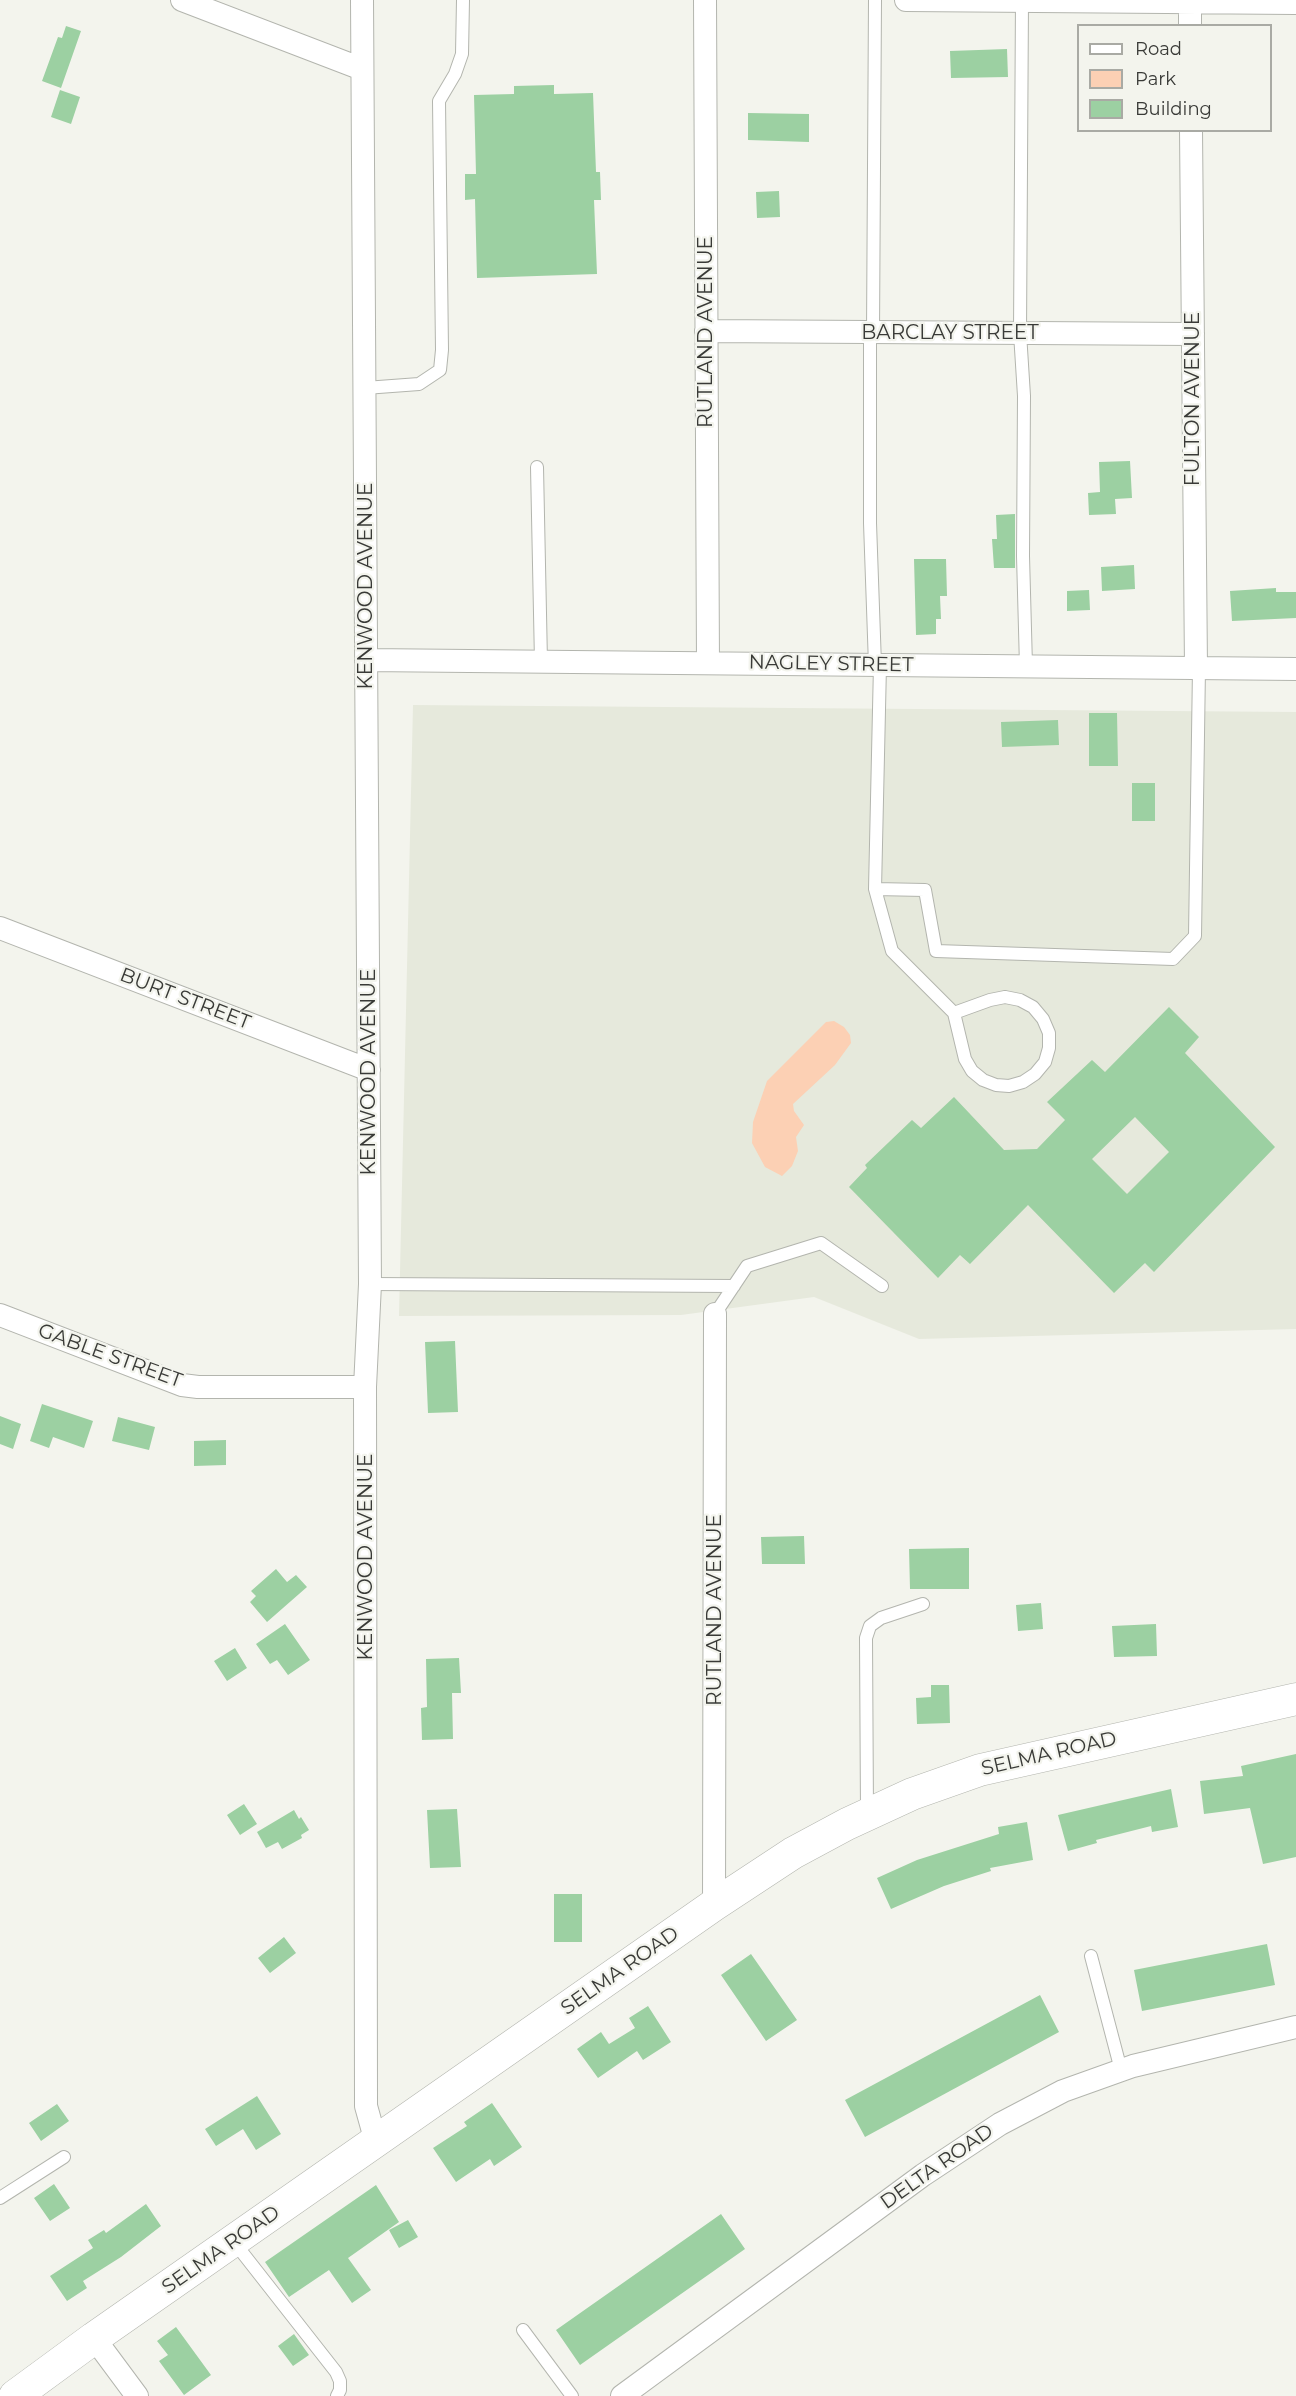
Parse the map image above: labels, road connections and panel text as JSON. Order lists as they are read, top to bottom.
{
  "streets": {
    "street": [
      "RUTLAND AVENUE",
      "BARCLAY STREET",
      "FULTON AVENUE",
      "KENWOOD AVENUE",
      "NAGLEY STREET",
      "BURT STREET",
      "GABLE STREET",
      "SELMA ROAD",
      "DELTA ROAD"
    ]
  },
  "crossings": [
    ["RUTLAND AVENUE", "BARCLAY STREET"],
    ["RUTLAND AVENUE", "NAGLEY STREET"],
    ["RUTLAND AVENUE", "SELMA ROAD"],
    ["BARCLAY STREET", "FULTON AVENUE"],
    ["FULTON AVENUE", "NAGLEY STREET"],
    ["KENWOOD AVENUE", "NAGLEY STREET"],
    ["KENWOOD AVENUE", "BURT STREET"],
    ["KENWOOD AVENUE", "GABLE STREET"],
    ["KENWOOD AVENUE", "SELMA ROAD"]
  ],
  "legend": ["Road", "Park", "Building"]
}
